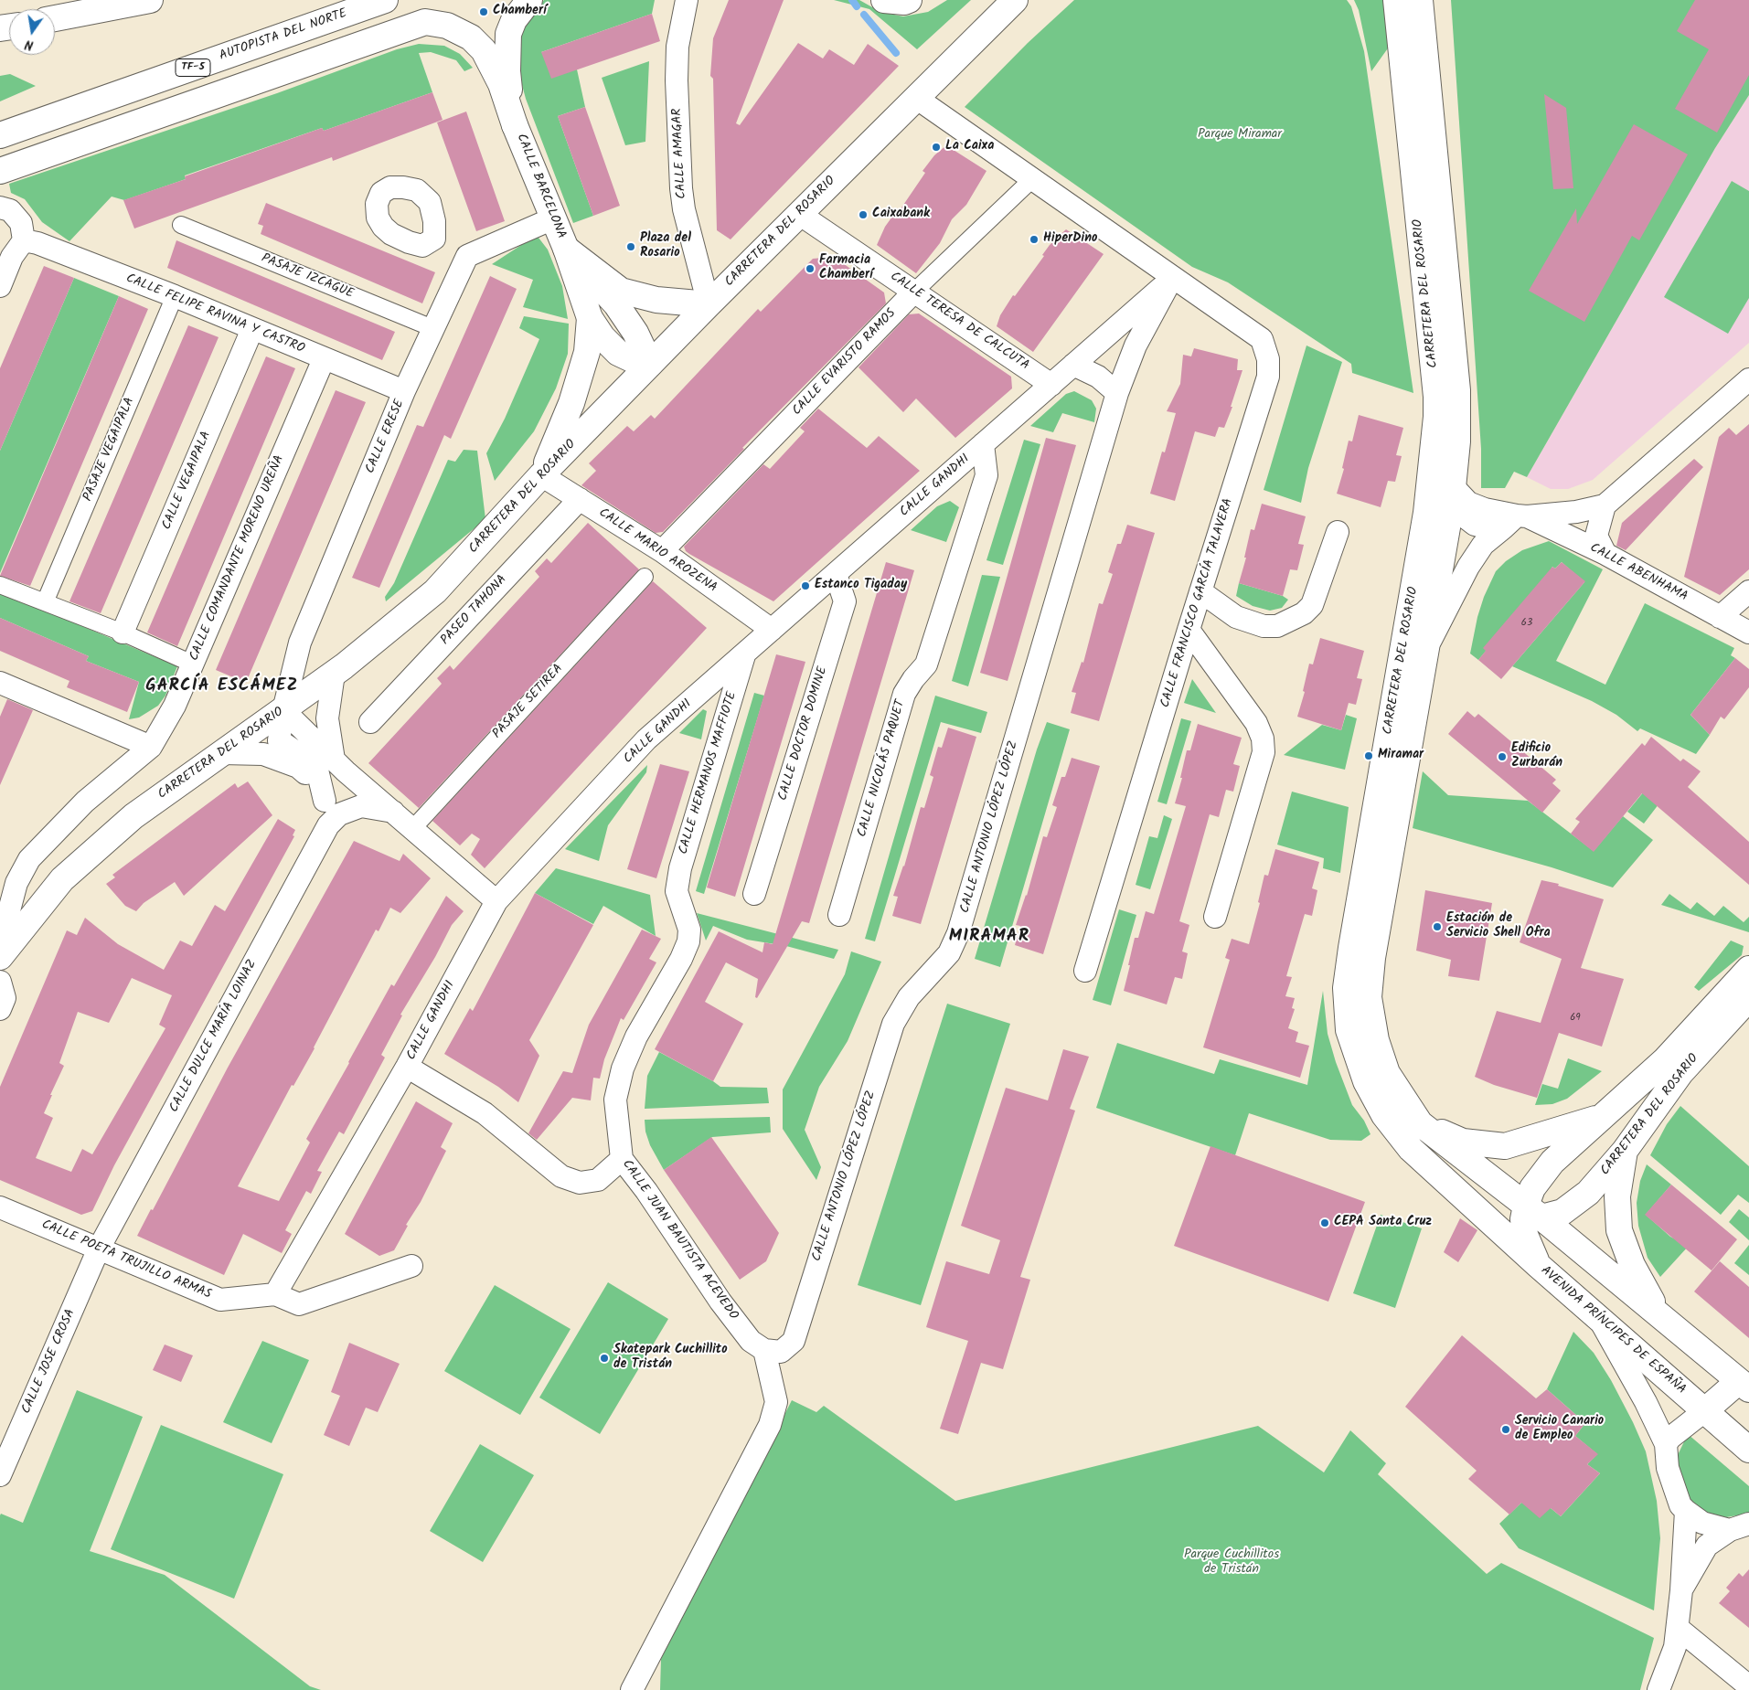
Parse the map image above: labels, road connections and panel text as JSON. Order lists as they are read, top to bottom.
{
  "streets": {
    "main road": [
      "AUTOPISTA DEL NORTE",
      "TF-5",
      "CALLE BARCELONA",
      "CARRETERA DEL ROSARIO",
      "AVENIDA PRÍNCIPES DE ESPAÑA"
    ],
    "street": [
      "CALLE AMAGAR",
      "PASAJE IZCAGUE",
      "CALLE FELIPE RAVINA Y CASTRO",
      "CALLE TERESA DE CALCUTA",
      "CALLE EVARISTO RAMOS",
      "CALLE ERESE",
      "PASAJE VEGAIPALA",
      "CALLE VEGAIPALA",
      "CALLE GANDHI",
      "CALLE MARIO AROZENA",
      "CALLE COMANDANTE MORENO UREÑA",
      "CALLE ABENHAMA",
      "CALLE FRANCISCO GARCÍA TALAVERA",
      "PASEO TAHONA",
      "PASAJE SETIREA",
      "CALLE DOCTOR DOMINE",
      "CALLE NICOLÁS PAQUET",
      "CALLE HERMANOS MAFFIOTE",
      "CALLE ANTONIO LÓPEZ LÓPEZ",
      "CALLE DULCE MARÍA LOINAZ",
      "CALLE JUAN BAUTISTA ACEVEDO",
      "CALLE POETA TRUJILLO ARMAS",
      "CALLE JOSE CROSA"
    ]
  },
  "crossings": [
    ["CALLE AMAGAR", "CARRETERA DEL ROSARIO"],
    ["CALLE BARCELONA", "CALLE ERESE"],
    ["CARRETERA DEL ROSARIO", "CALLE TERESA DE CALCUTA"],
    ["CARRETERA DEL ROSARIO", "CALLE ERESE"],
    ["CARRETERA DEL ROSARIO", "CALLE MARIO AROZENA"],
    ["CARRETERA DEL ROSARIO", "CALLE FRANCISCO GARCÍA TALAVERA"],
    ["CARRETERA DEL ROSARIO", "AVENIDA PRÍNCIPES DE ESPAÑA"],
    ["PASAJE IZCAGUE", "CALLE ERESE"],
    ["CALLE FELIPE RAVINA Y CASTRO", "CALLE ERESE"],
    ["CALLE FELIPE RAVINA Y CASTRO", "PASAJE VEGAIPALA"],
    ["CALLE FELIPE RAVINA Y CASTRO", "CALLE VEGAIPALA"],
    ["CALLE FELIPE RAVINA Y CASTRO", "CALLE COMANDANTE MORENO UREÑA"],
    ["CALLE TERESA DE CALCUTA", "CALLE EVARISTO RAMOS"],
    ["CALLE TERESA DE CALCUTA", "CALLE GANDHI"],
    ["CALLE EVARISTO RAMOS", "CALLE MARIO AROZENA"],
    ["CALLE EVARISTO RAMOS", "CALLE FRANCISCO GARCÍA TALAVERA"],
    ["CALLE GANDHI", "CALLE MARIO AROZENA"],
    ["CALLE GANDHI", "CALLE FRANCISCO GARCÍA TALAVERA"],
    ["CALLE GANDHI", "CALLE DOCTOR DOMINE"],
    ["CALLE GANDHI", "CALLE NICOLÁS PAQUET"],
    ["CALLE GANDHI", "CALLE HERMANOS MAFFIOTE"],
    ["CALLE GANDHI", "CALLE ANTONIO LÓPEZ LÓPEZ"],
    ["CALLE GANDHI", "CALLE POETA TRUJILLO ARMAS"],
    ["CALLE MARIO AROZENA", "PASEO TAHONA"],
    ["CALLE FRANCISCO GARCÍA TALAVERA", "CALLE ANTONIO LÓPEZ LÓPEZ"],
    ["CALLE HERMANOS MAFFIOTE", "CALLE JUAN BAUTISTA ACEVEDO"],
    ["CALLE ANTONIO LÓPEZ LÓPEZ", "CALLE JUAN BAUTISTA ACEVEDO"],
    ["CALLE DULCE MARÍA LOINAZ", "CALLE POETA TRUJILLO ARMAS"],
    ["CALLE DULCE MARÍA LOINAZ", "CALLE JOSE CROSA"],
    ["CALLE POETA TRUJILLO ARMAS", "CALLE JOSE CROSA"]
  ],
  "districts": ["GARCÍA ESCÁMEZ", "MIRAMAR"],
  "parks": ["Parque Miramar", "Parque Cuchillitos de Tristán"],
  "places": [
    "Chamberí",
    "La Caixa",
    "Caixabank",
    "HiperDino",
    "Plaza del Rosario",
    "Farmacia Chamberí",
    "Estanco Tigaday",
    "Miramar",
    "Edificio Zurbarán",
    "Estación de Servicio Shell Ofra",
    "CEPA Santa Cruz",
    "Skatepark Cuchillito de Tristán",
    "Servicio Canario de Empleo"
  ],
  "house_numbers": ["63", "69"],
  "north": "bottom"
}
